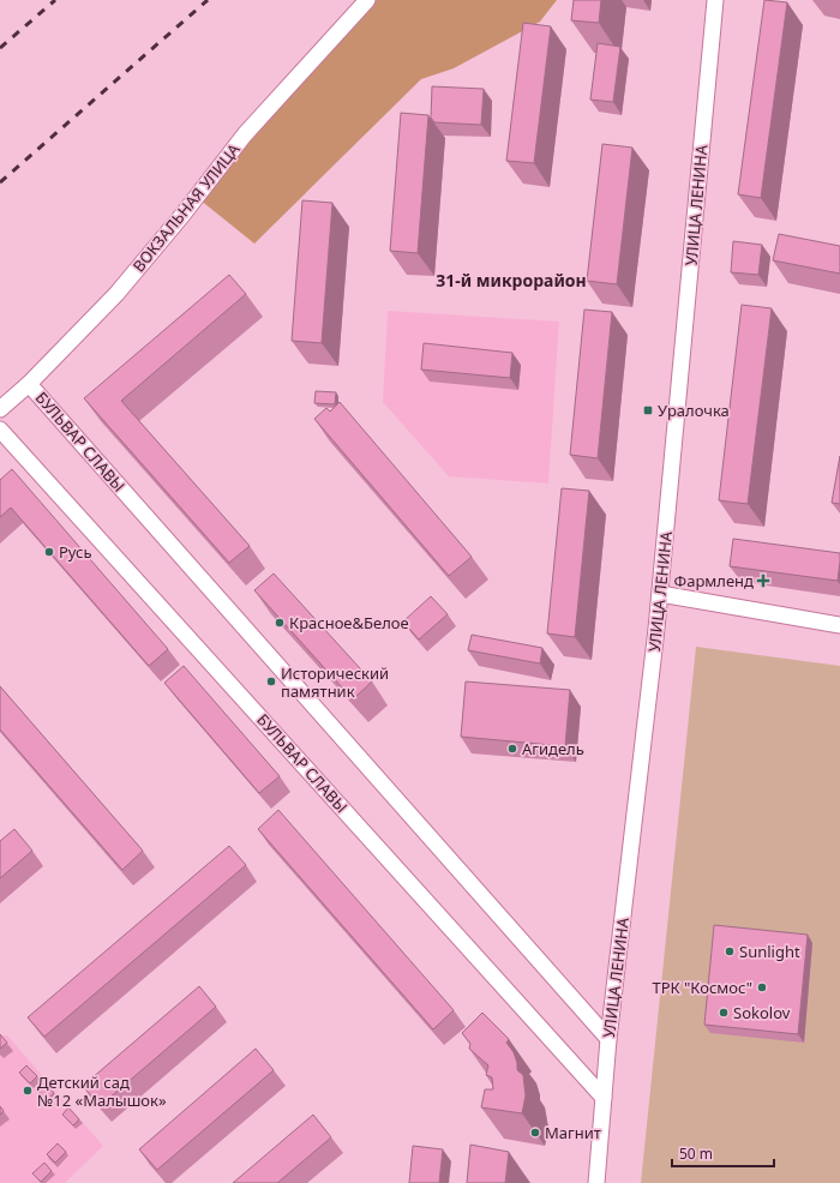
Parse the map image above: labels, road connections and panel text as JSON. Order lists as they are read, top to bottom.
{
  "streets": {
    "street": ["УЛИЦА ЛЕНИНА", "ВОКЗАЛЬНАЯ УЛИЦА", "БУЛЬВАР СЛАВЫ"]
  },
  "crossings": [
    ["УЛИЦА ЛЕНИНА", "БУЛЬВАР СЛАВЫ"],
    ["ВОКЗАЛЬНАЯ УЛИЦА", "БУЛЬВАР СЛАВЫ"]
  ],
  "districts": ["31-й микрорайон"],
  "places": {
    "transit": ["Уралочка"],
    "other": [
      "Русь",
      "Красное&Белое",
      "Исторический памятник",
      "Агидель",
      "Sunlight",
      "ТРК \"Космос\"",
      "Sokolov",
      "Детский сад №12 «Малышок»",
      "Магнит"
    ],
    "health": ["Фармленд"]
  },
  "scale_bar": "50 m"
}
